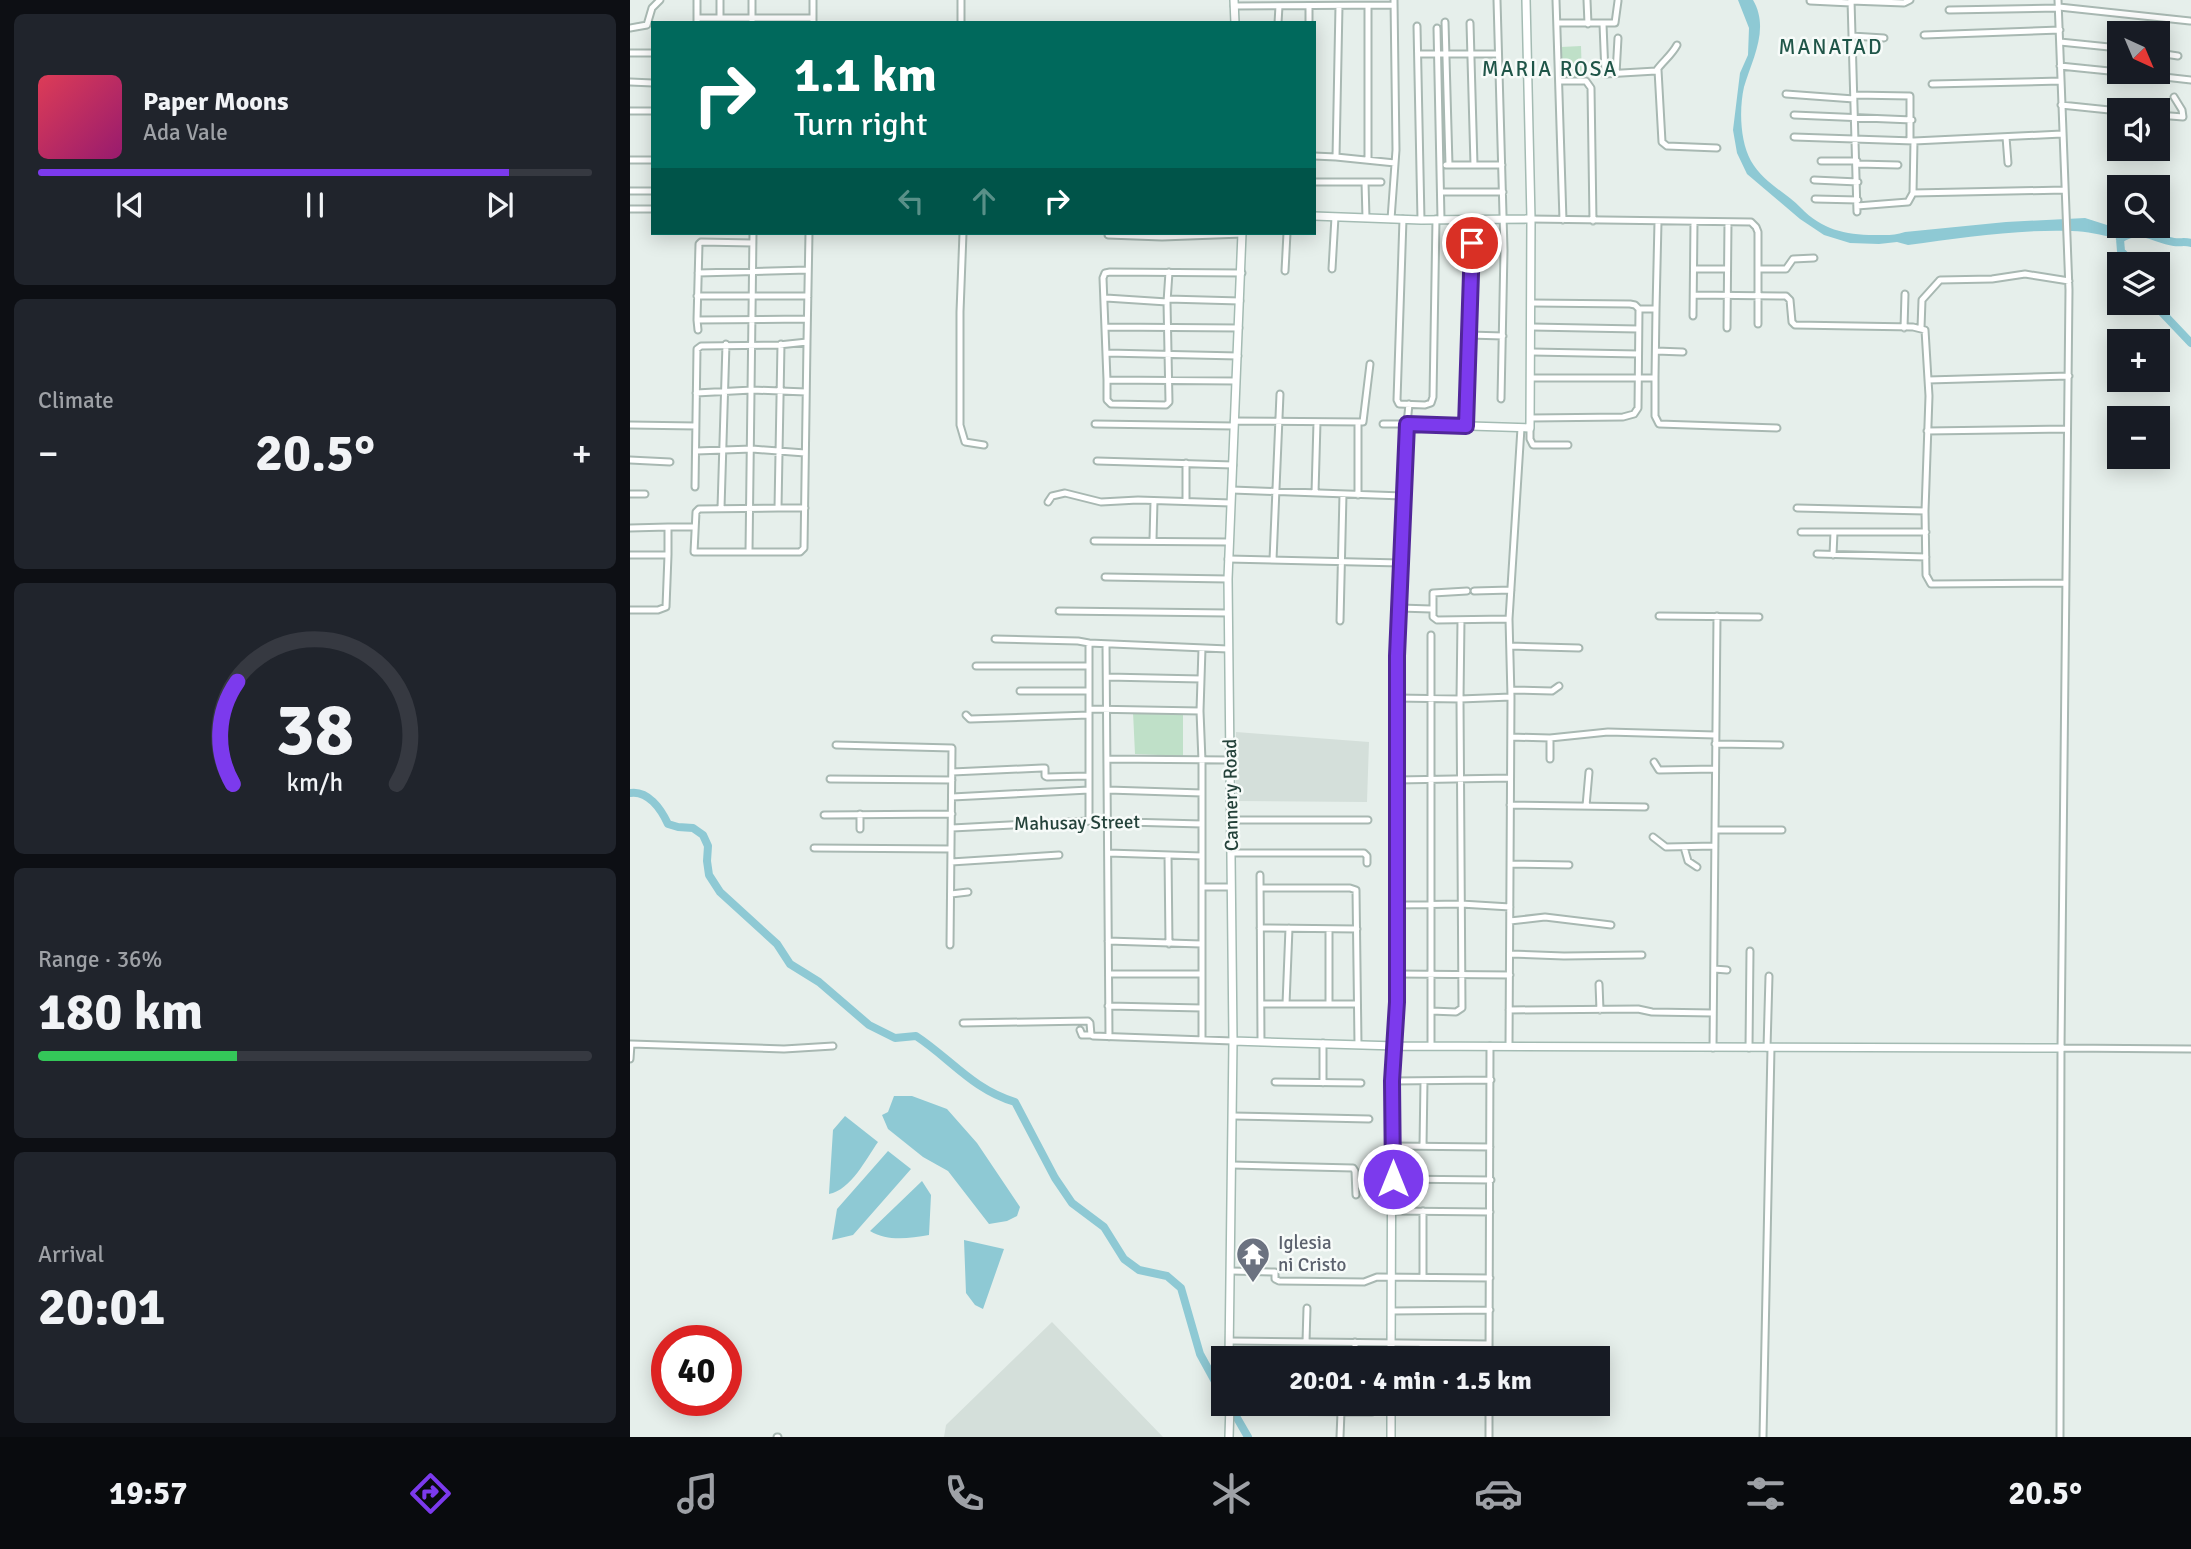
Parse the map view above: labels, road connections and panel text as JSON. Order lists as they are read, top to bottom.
{
  "streets": {
    "street": ["Cannery Road", "Mahusay Street"]
  },
  "districts": ["MANATAD", "MARIA ROSA"],
  "places": {
    "temple": ["Iglesia ni Cristo"]
  },
  "north": "bottom right",
  "page": {
    "map_buttons": ["+", "−"],
    "turn": ["1.1 km", "Turn right"],
    "song": ["Paper Moons", "Ada Vale"],
    "tile": [
      "Climate",
      ["Range · 36%", "180 km"],
      ["Arrival", "20:01"]
    ],
    "heat": ["−", "20.5°", "+"],
    "limit": "40",
    "trip": "20:01 · 4 min · 1.5 km",
    "tabs": ["19:57", "20.5°"],
    "gauge": ["38", "km/h"]
  }
}
